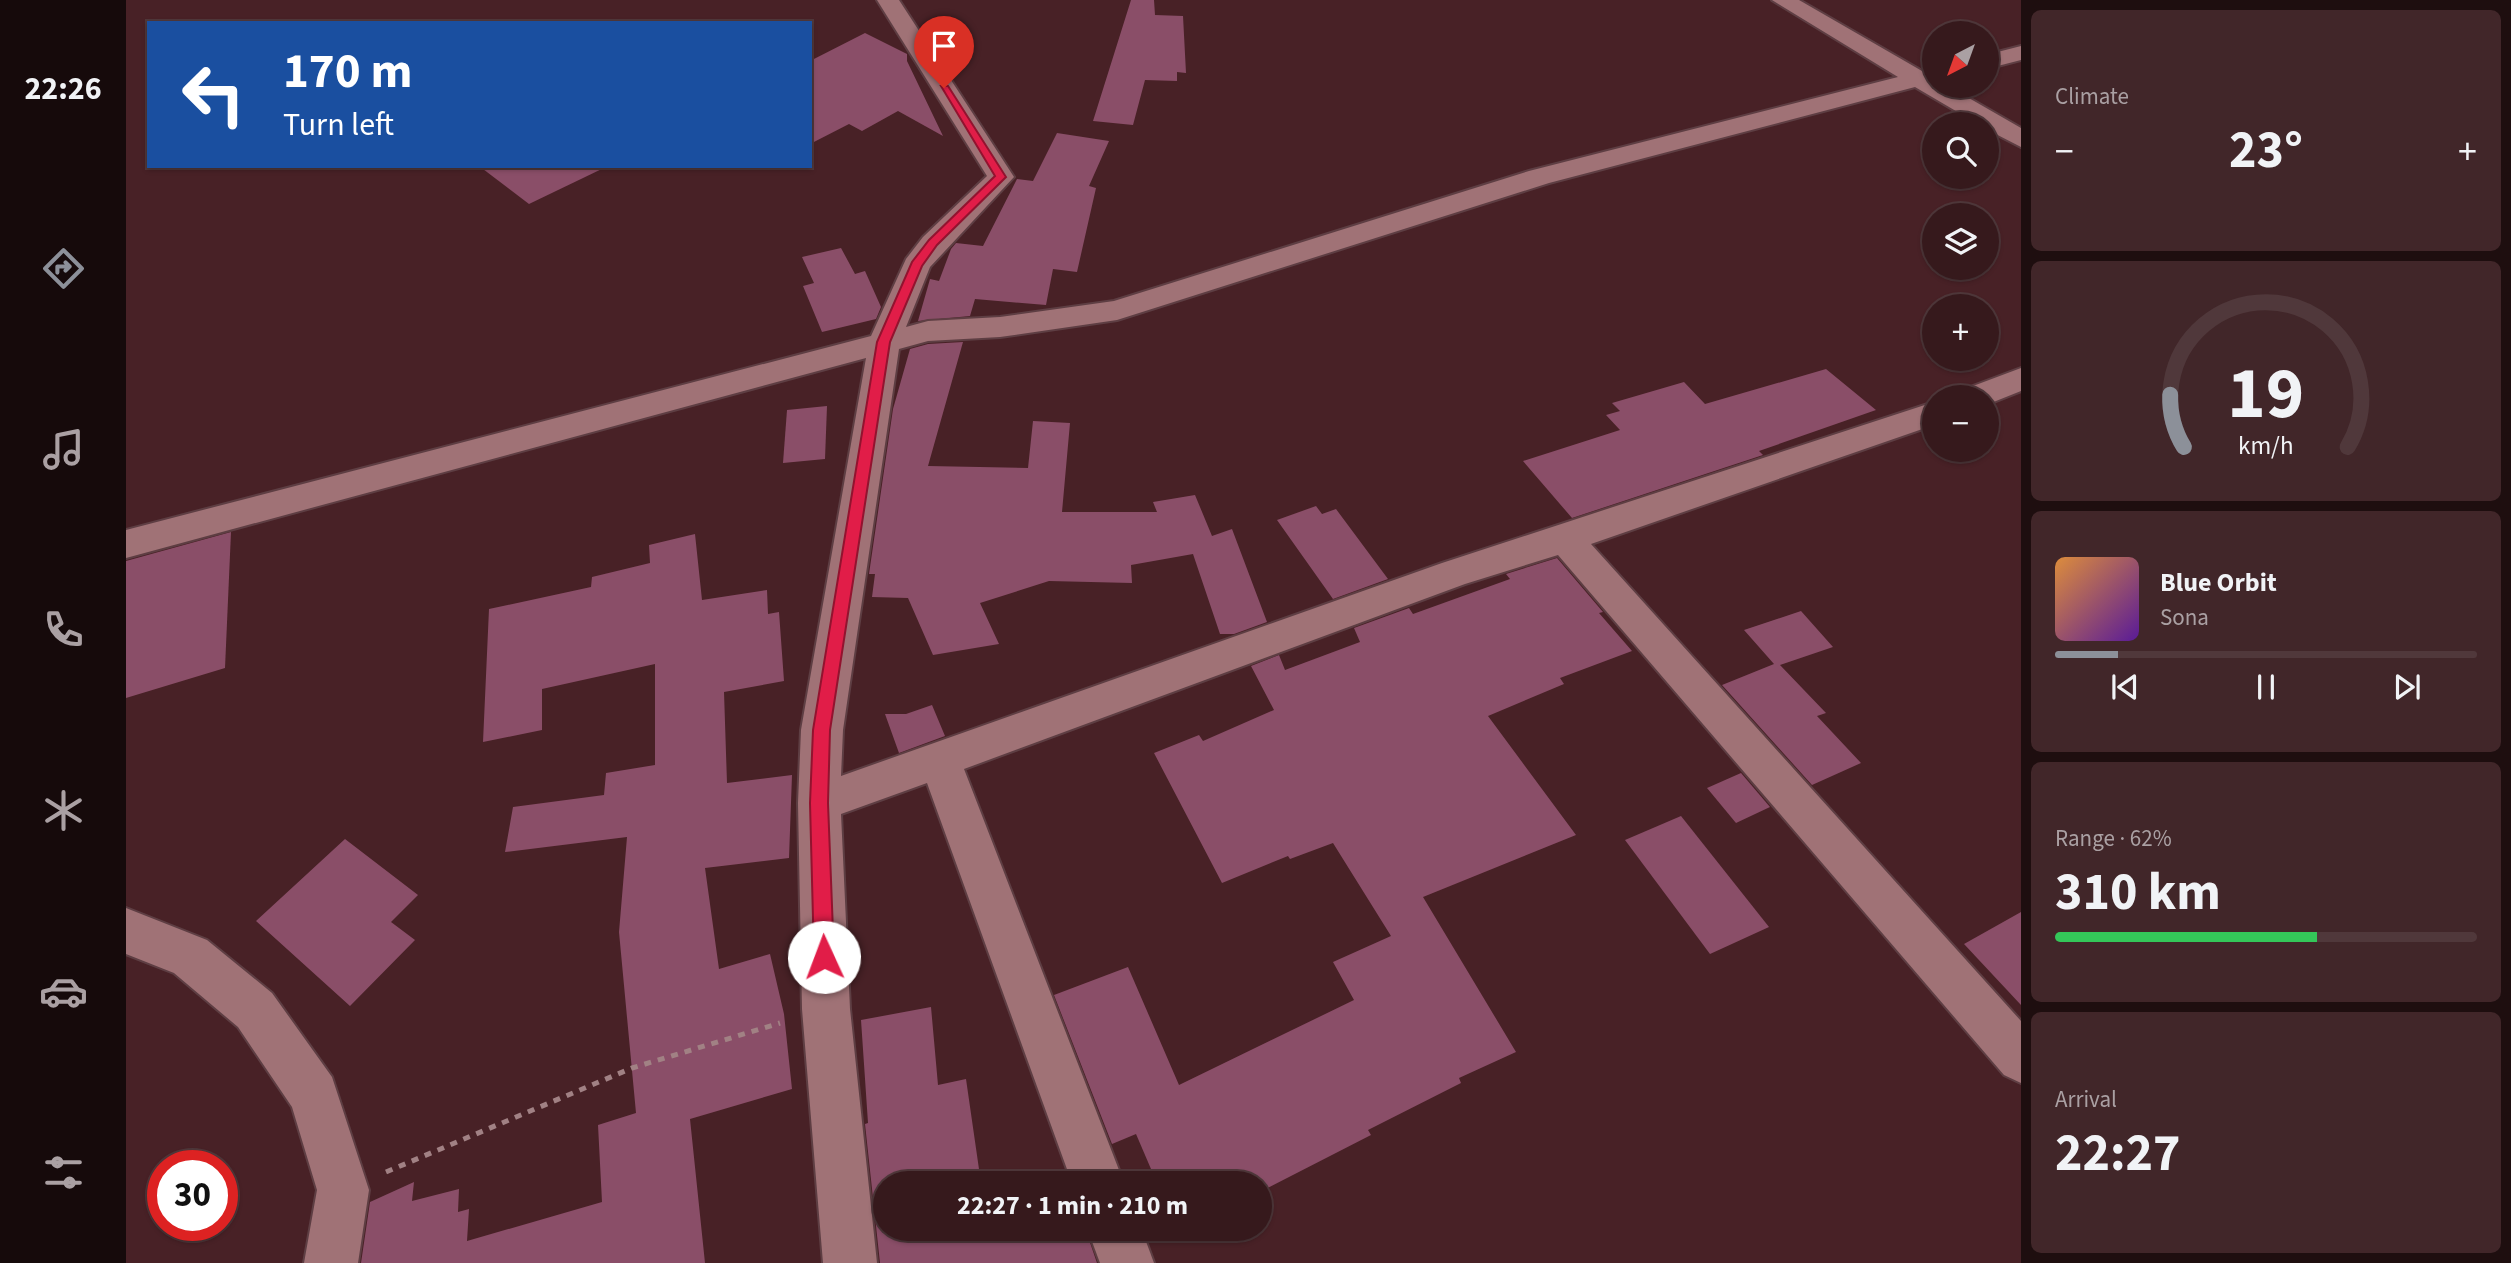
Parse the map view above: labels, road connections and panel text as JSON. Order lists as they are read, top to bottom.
{
  "north": "bottom left",
  "page": {
    "tabs": "22:26",
    "tile": [
      "Climate",
      ["Range · 62%", "310 km"],
      ["Arrival", "22:27"]
    ],
    "map_buttons": ["+", "−"],
    "turn": ["170 m", "Turn left"],
    "heat": ["−", "23°", "+"],
    "song": ["Blue Orbit", "Sona"],
    "limit": "30",
    "trip": "22:27 · 1 min · 210 m",
    "gauge": ["19", "km/h"]
  }
}
